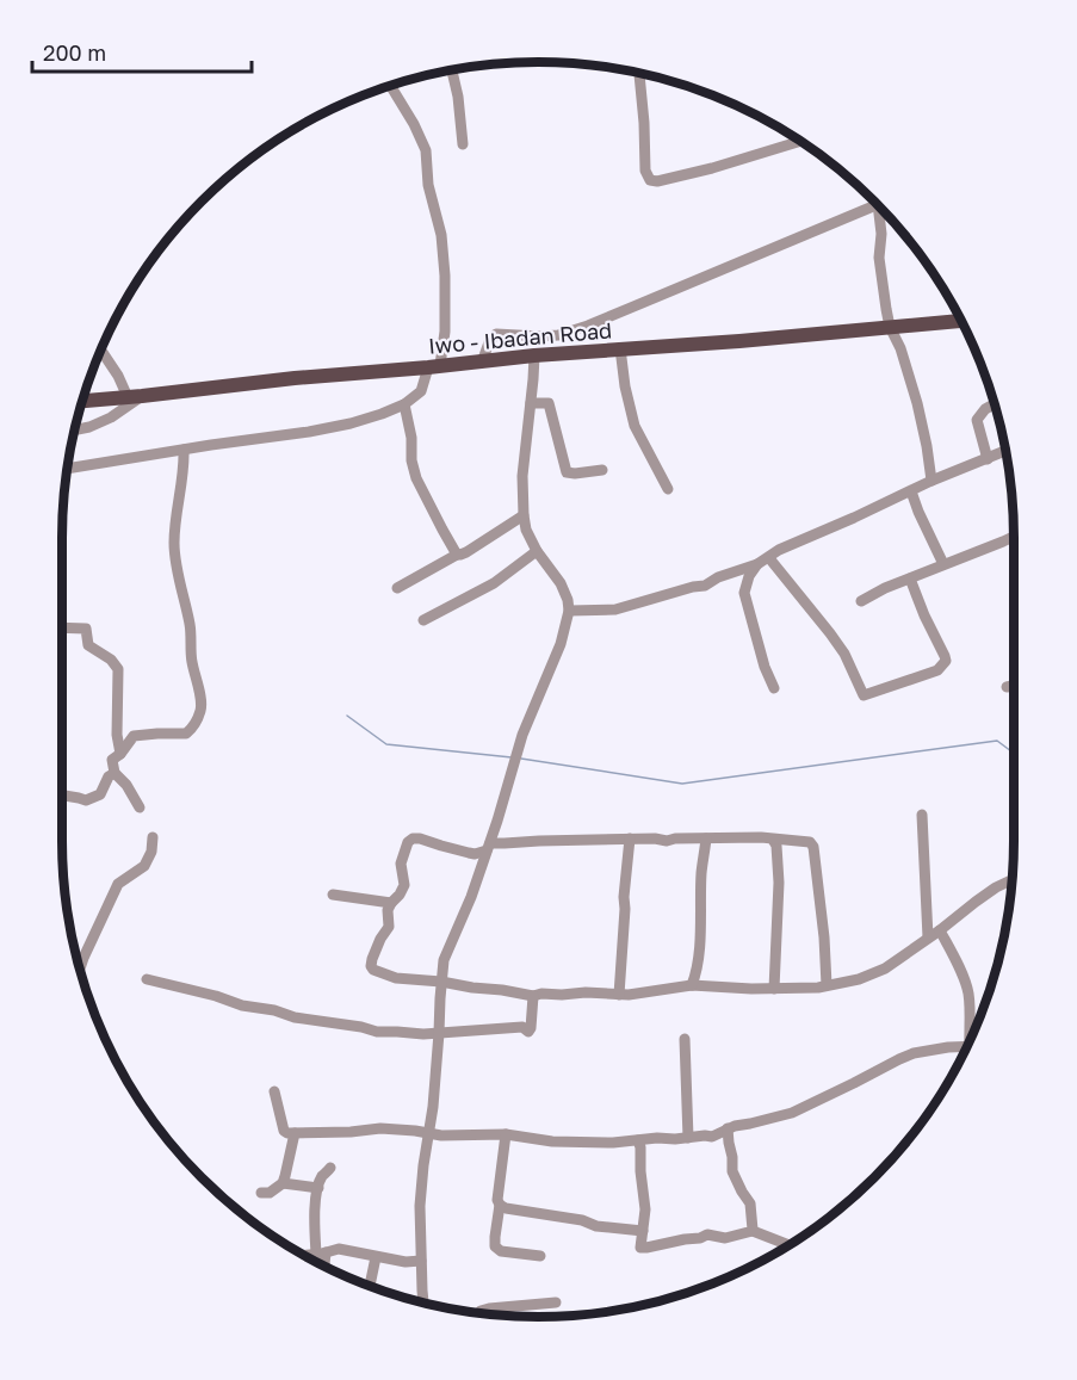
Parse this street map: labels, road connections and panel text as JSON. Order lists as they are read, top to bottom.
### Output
{
  "streets": {
    "main road": ["Iwo - Ibadan Road"]
  },
  "scale_bar": "200 m"
}
